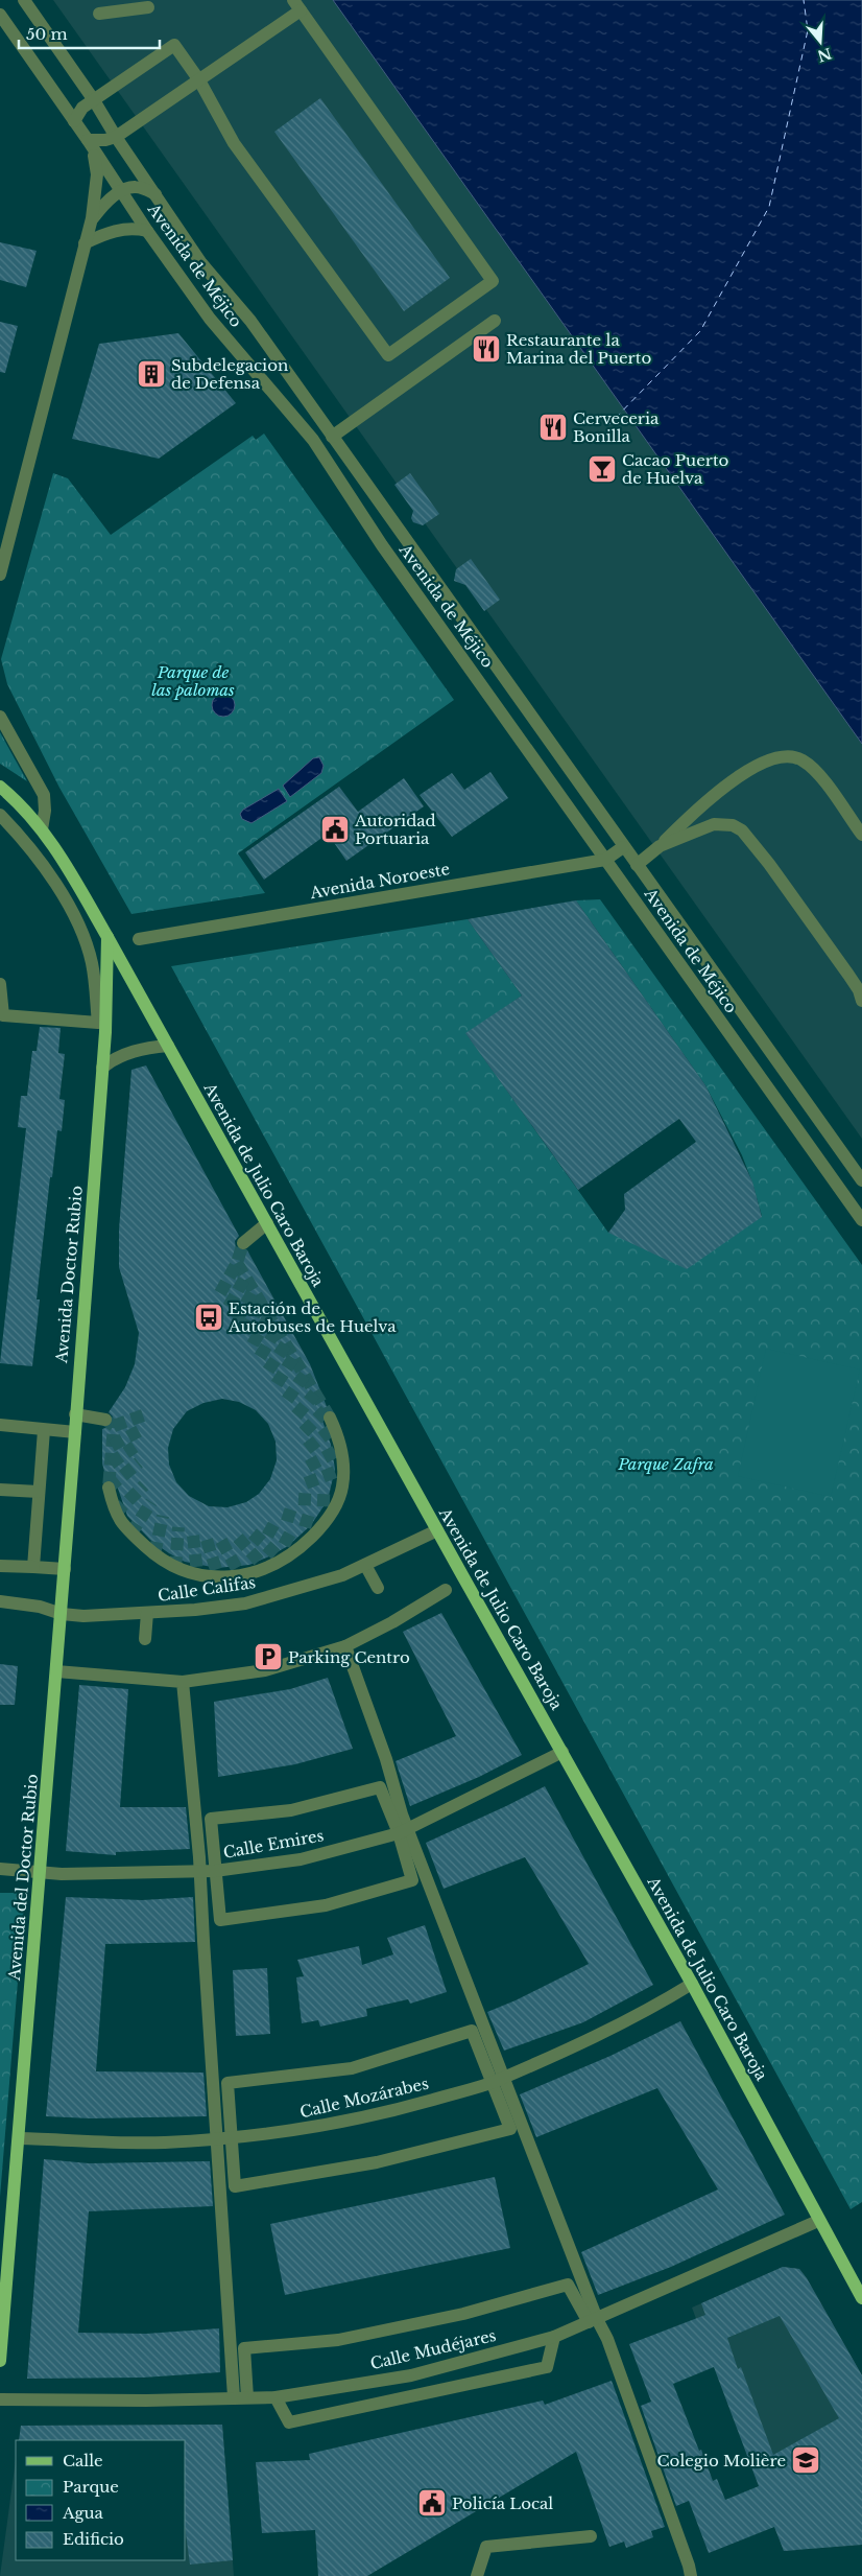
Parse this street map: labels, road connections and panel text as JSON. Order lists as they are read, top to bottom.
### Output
{
  "streets": {
    "main road": ["Avenida de Julio Caro Baroja", "Avenida Doctor Rubio", "Avenida del Doctor Rubio"],
    "street": [
      "Avenida de Méjico",
      "Avenida Noroeste",
      "Calle Califas",
      "Calle Emires",
      "Calle Mozárabes",
      "Calle Mudéjares"
    ]
  },
  "crossings": [
    ["Avenida de Méjico", "Avenida Noroeste"],
    ["Avenida de Julio Caro Baroja", "Avenida Doctor Rubio"],
    ["Avenida de Julio Caro Baroja", "Calle Califas"],
    ["Avenida de Julio Caro Baroja", "Calle Emires"],
    ["Avenida de Julio Caro Baroja", "Calle Mozárabes"],
    ["Avenida de Julio Caro Baroja", "Calle Mudéjares"],
    ["Avenida Doctor Rubio", "Calle Califas"],
    ["Avenida Doctor Rubio", "Avenida del Doctor Rubio"],
    ["Calle Califas", "Avenida del Doctor Rubio"],
    ["Calle Emires", "Avenida del Doctor Rubio"],
    ["Avenida del Doctor Rubio", "Calle Mozárabes"]
  ],
  "parks": ["Parque de las palomas", "Parque Zafra"],
  "places": {
    "restaurant": ["Restaurante la Marina del Puerto", "Cerveceria Bonilla"],
    "building": ["Subdelegacion de Defensa"],
    "bar": ["Cacao Puerto de Huelva"],
    "public building": ["Autoridad Portuaria", "Policía Local"],
    "bus stop": ["Estación de Autobuses de Huelva"],
    "parking": ["Parking Centro"],
    "school or university": ["Colegio Molière"]
  },
  "legend": [
    "Calle",
    "Parque",
    "Agua",
    "Edificio"
  ],
  "scale_bar": "50 m",
  "north": "bottom"
}
